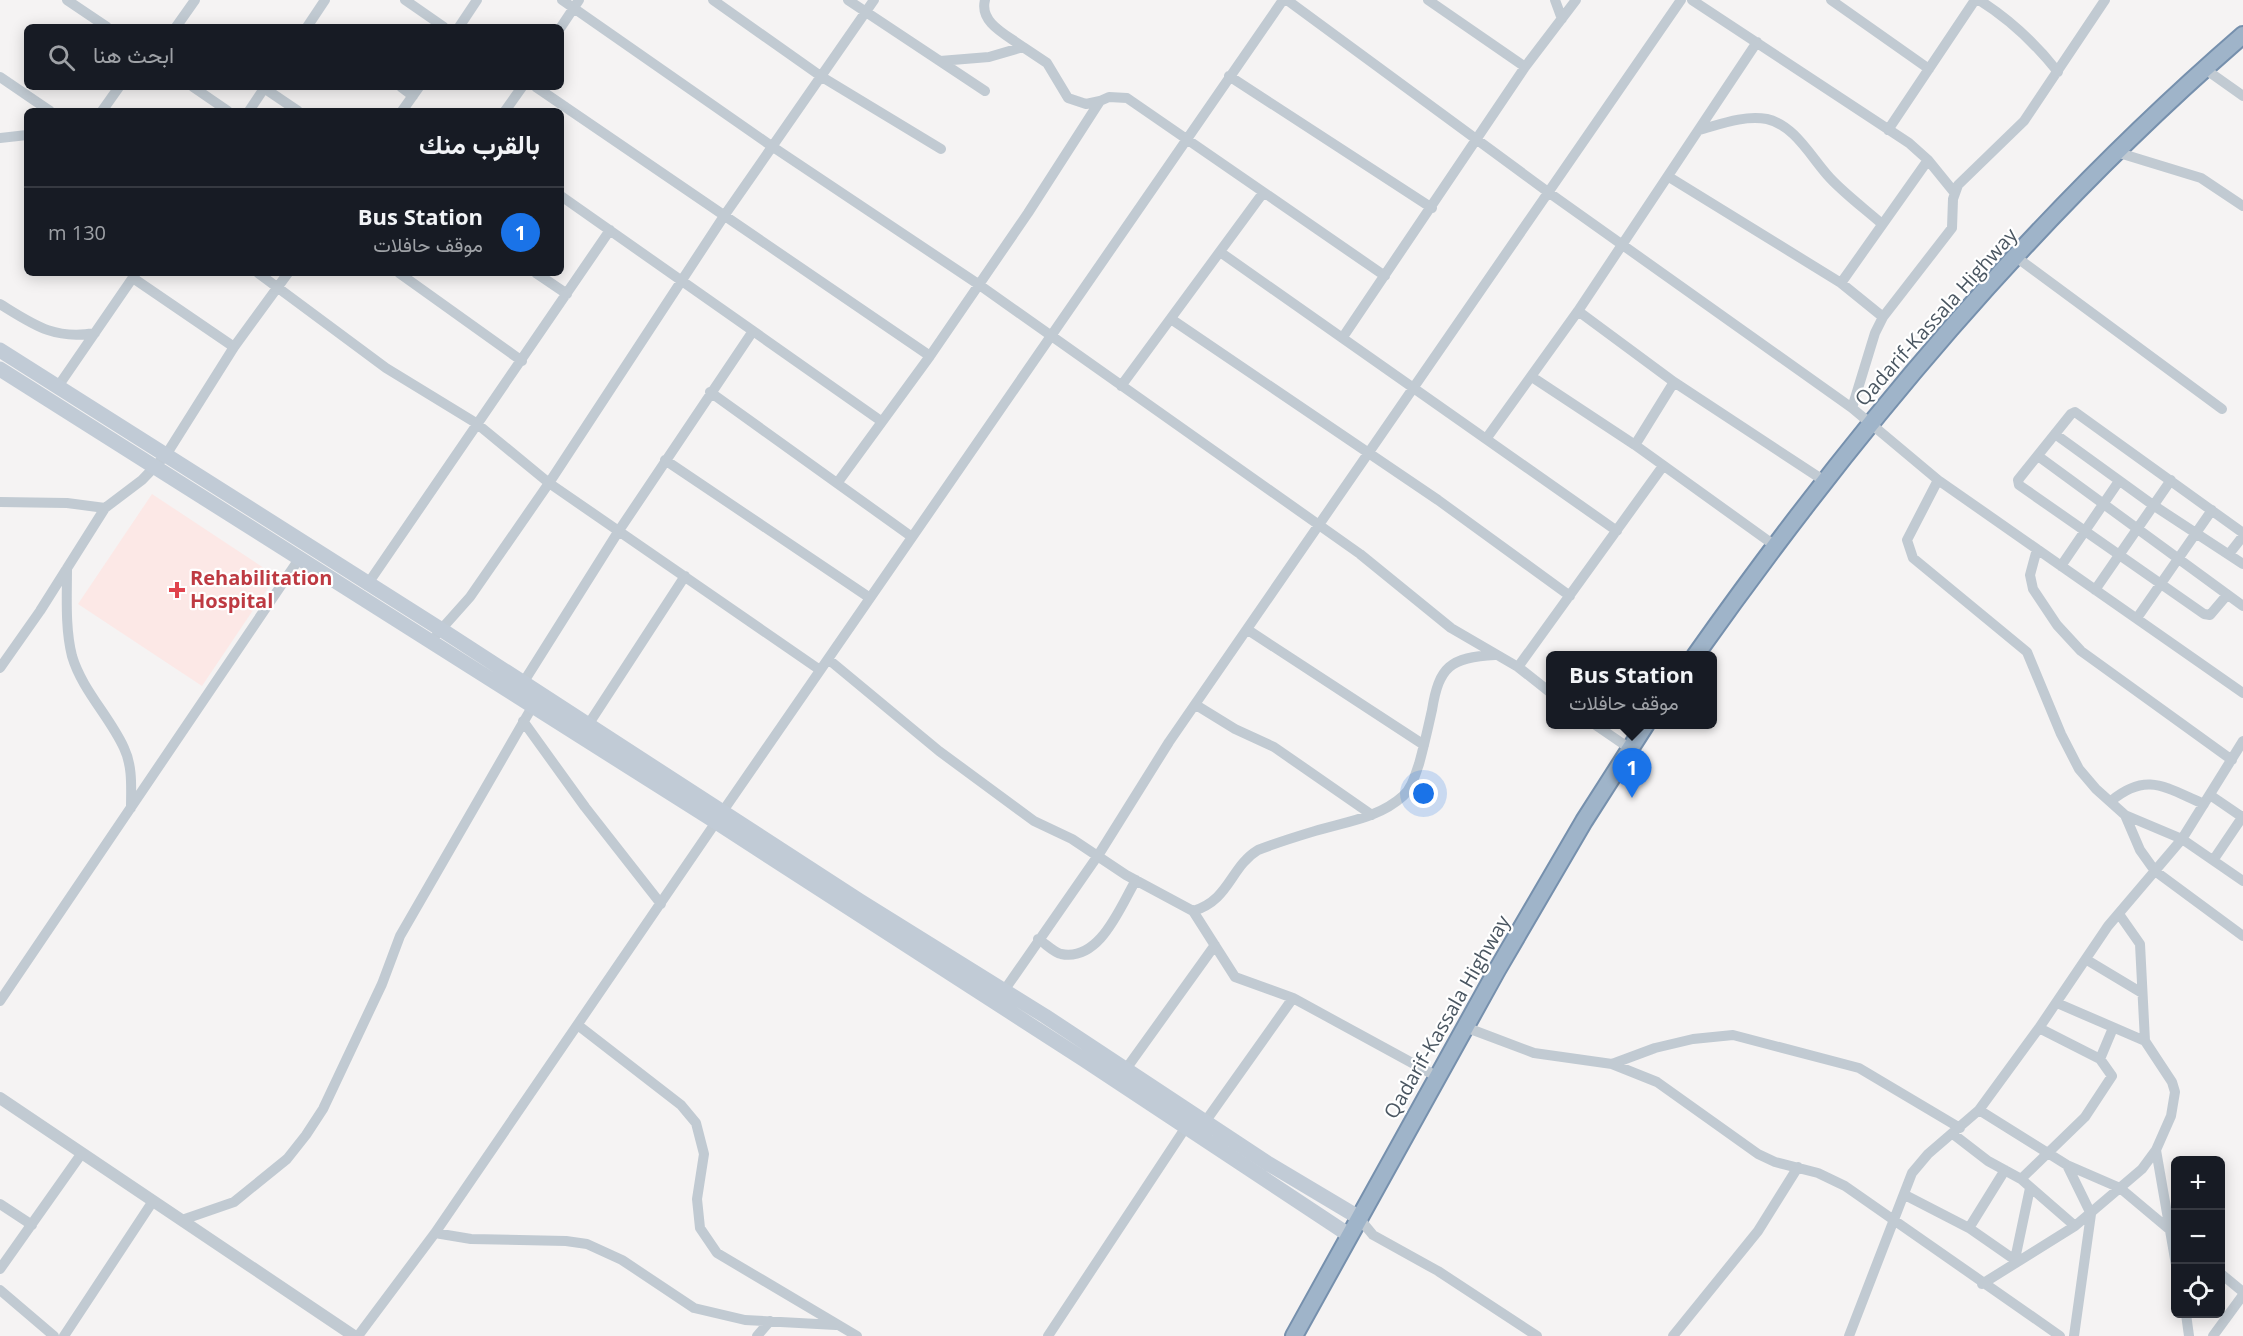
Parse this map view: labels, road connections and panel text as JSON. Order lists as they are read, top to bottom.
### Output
{
  "streets": {
    "highway": ["Qadarif-Kassala Highway"]
  },
  "places": {
    "health": ["Rehabilitation Hospital"]
  },
  "page": {
    "search": "ابحث هنا",
    "heading": "بالقرب منك",
    "list": [
      {
        "mark": "1",
        "name": "Bus Station",
        "note": "موقف حافلات",
        "value": "130 m"
      }
    ],
    "popup": ["Bus Station", "موقف حافلات"],
    "pins": "1",
    "map_buttons": ["+", "−"]
  }
}
